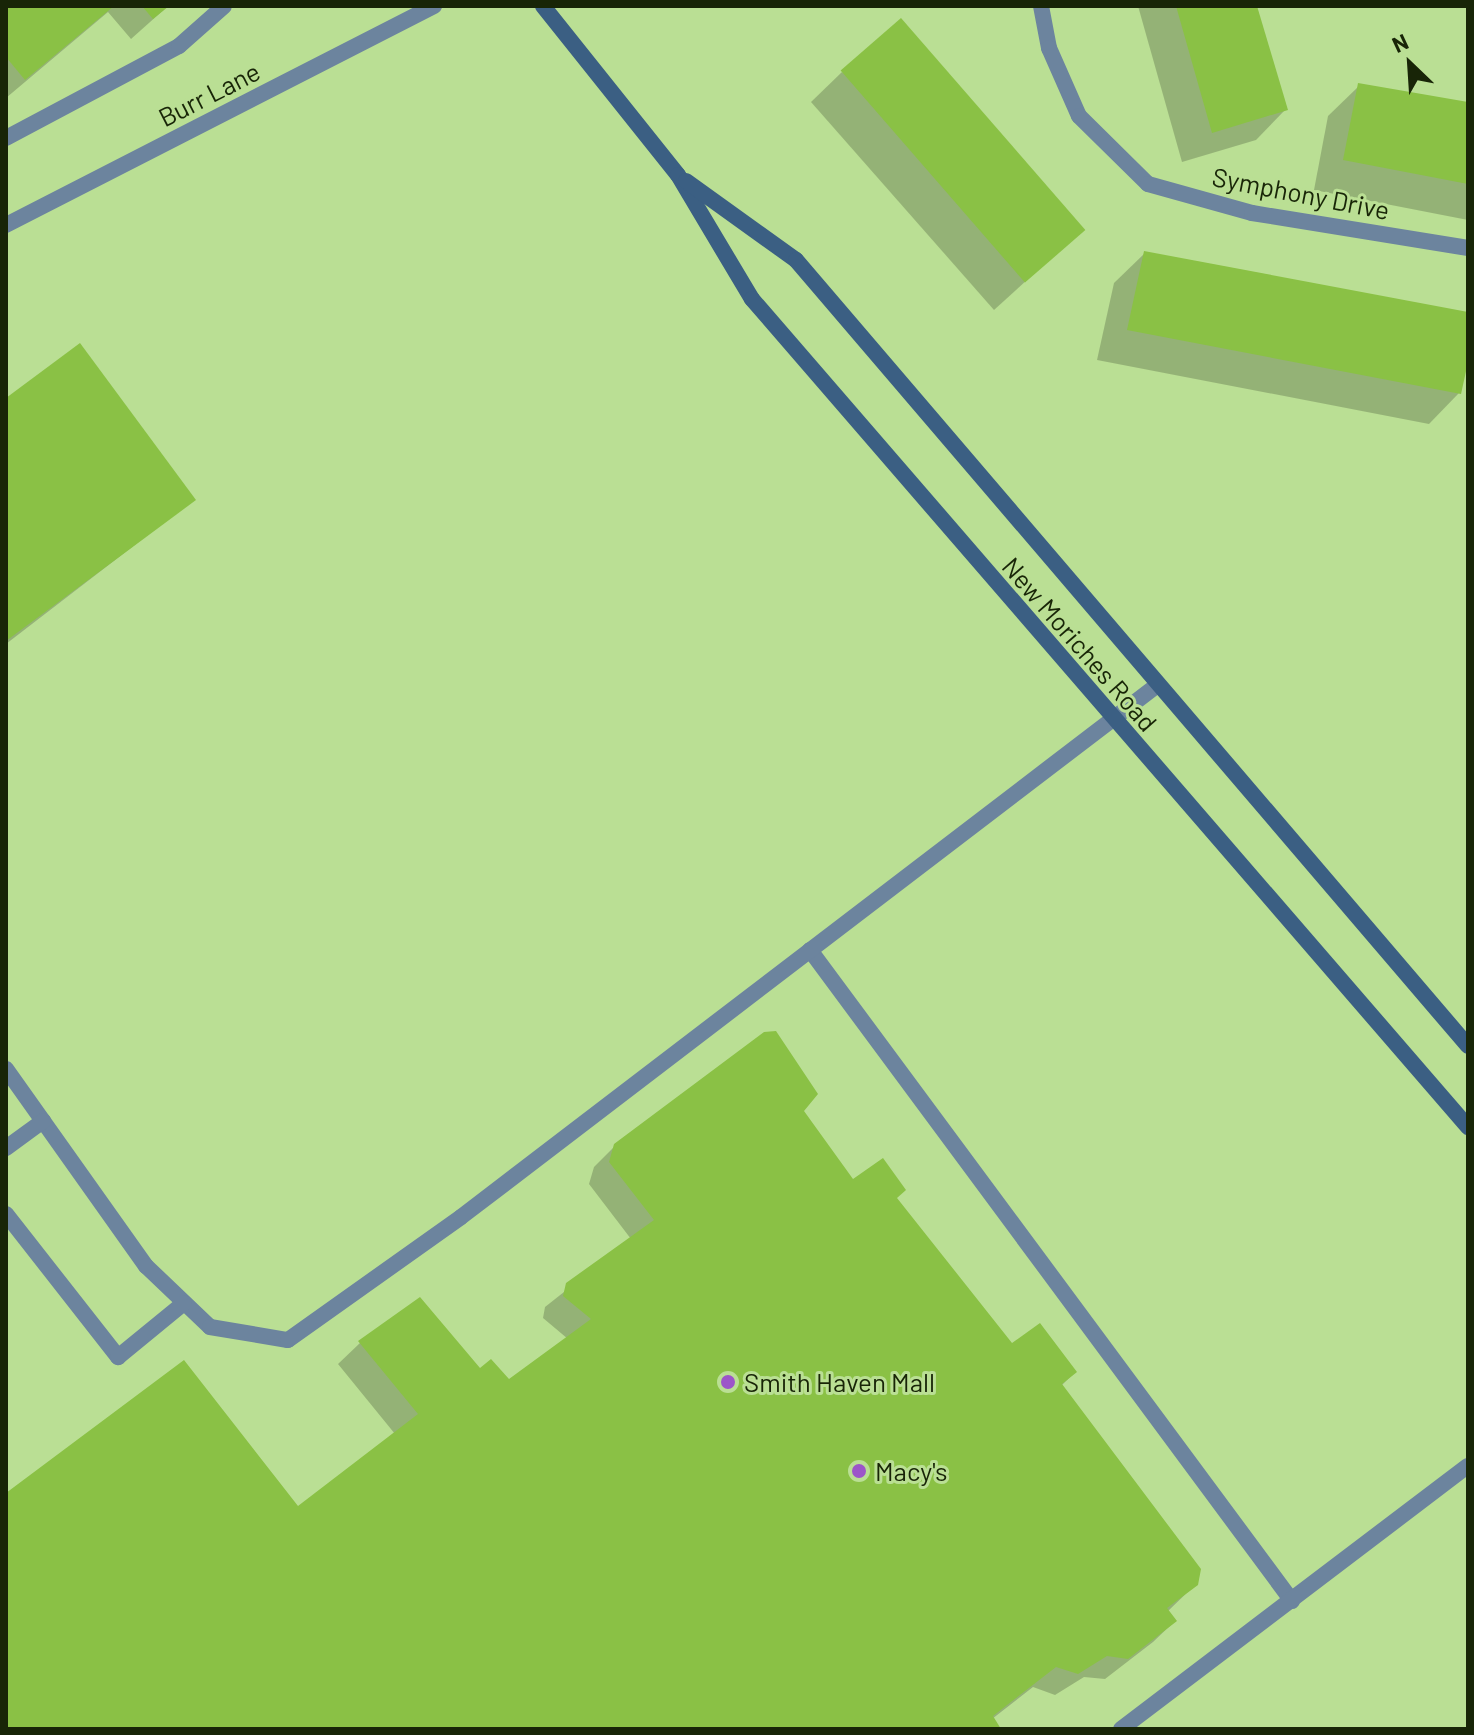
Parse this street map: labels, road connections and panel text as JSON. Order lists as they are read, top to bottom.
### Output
{
  "streets": {
    "main road": ["New Moriches Road"],
    "street": ["Burr Lane", "Symphony Drive"]
  },
  "places": ["Smith Haven Mall", "Macy's"],
  "north": "top left"
}
